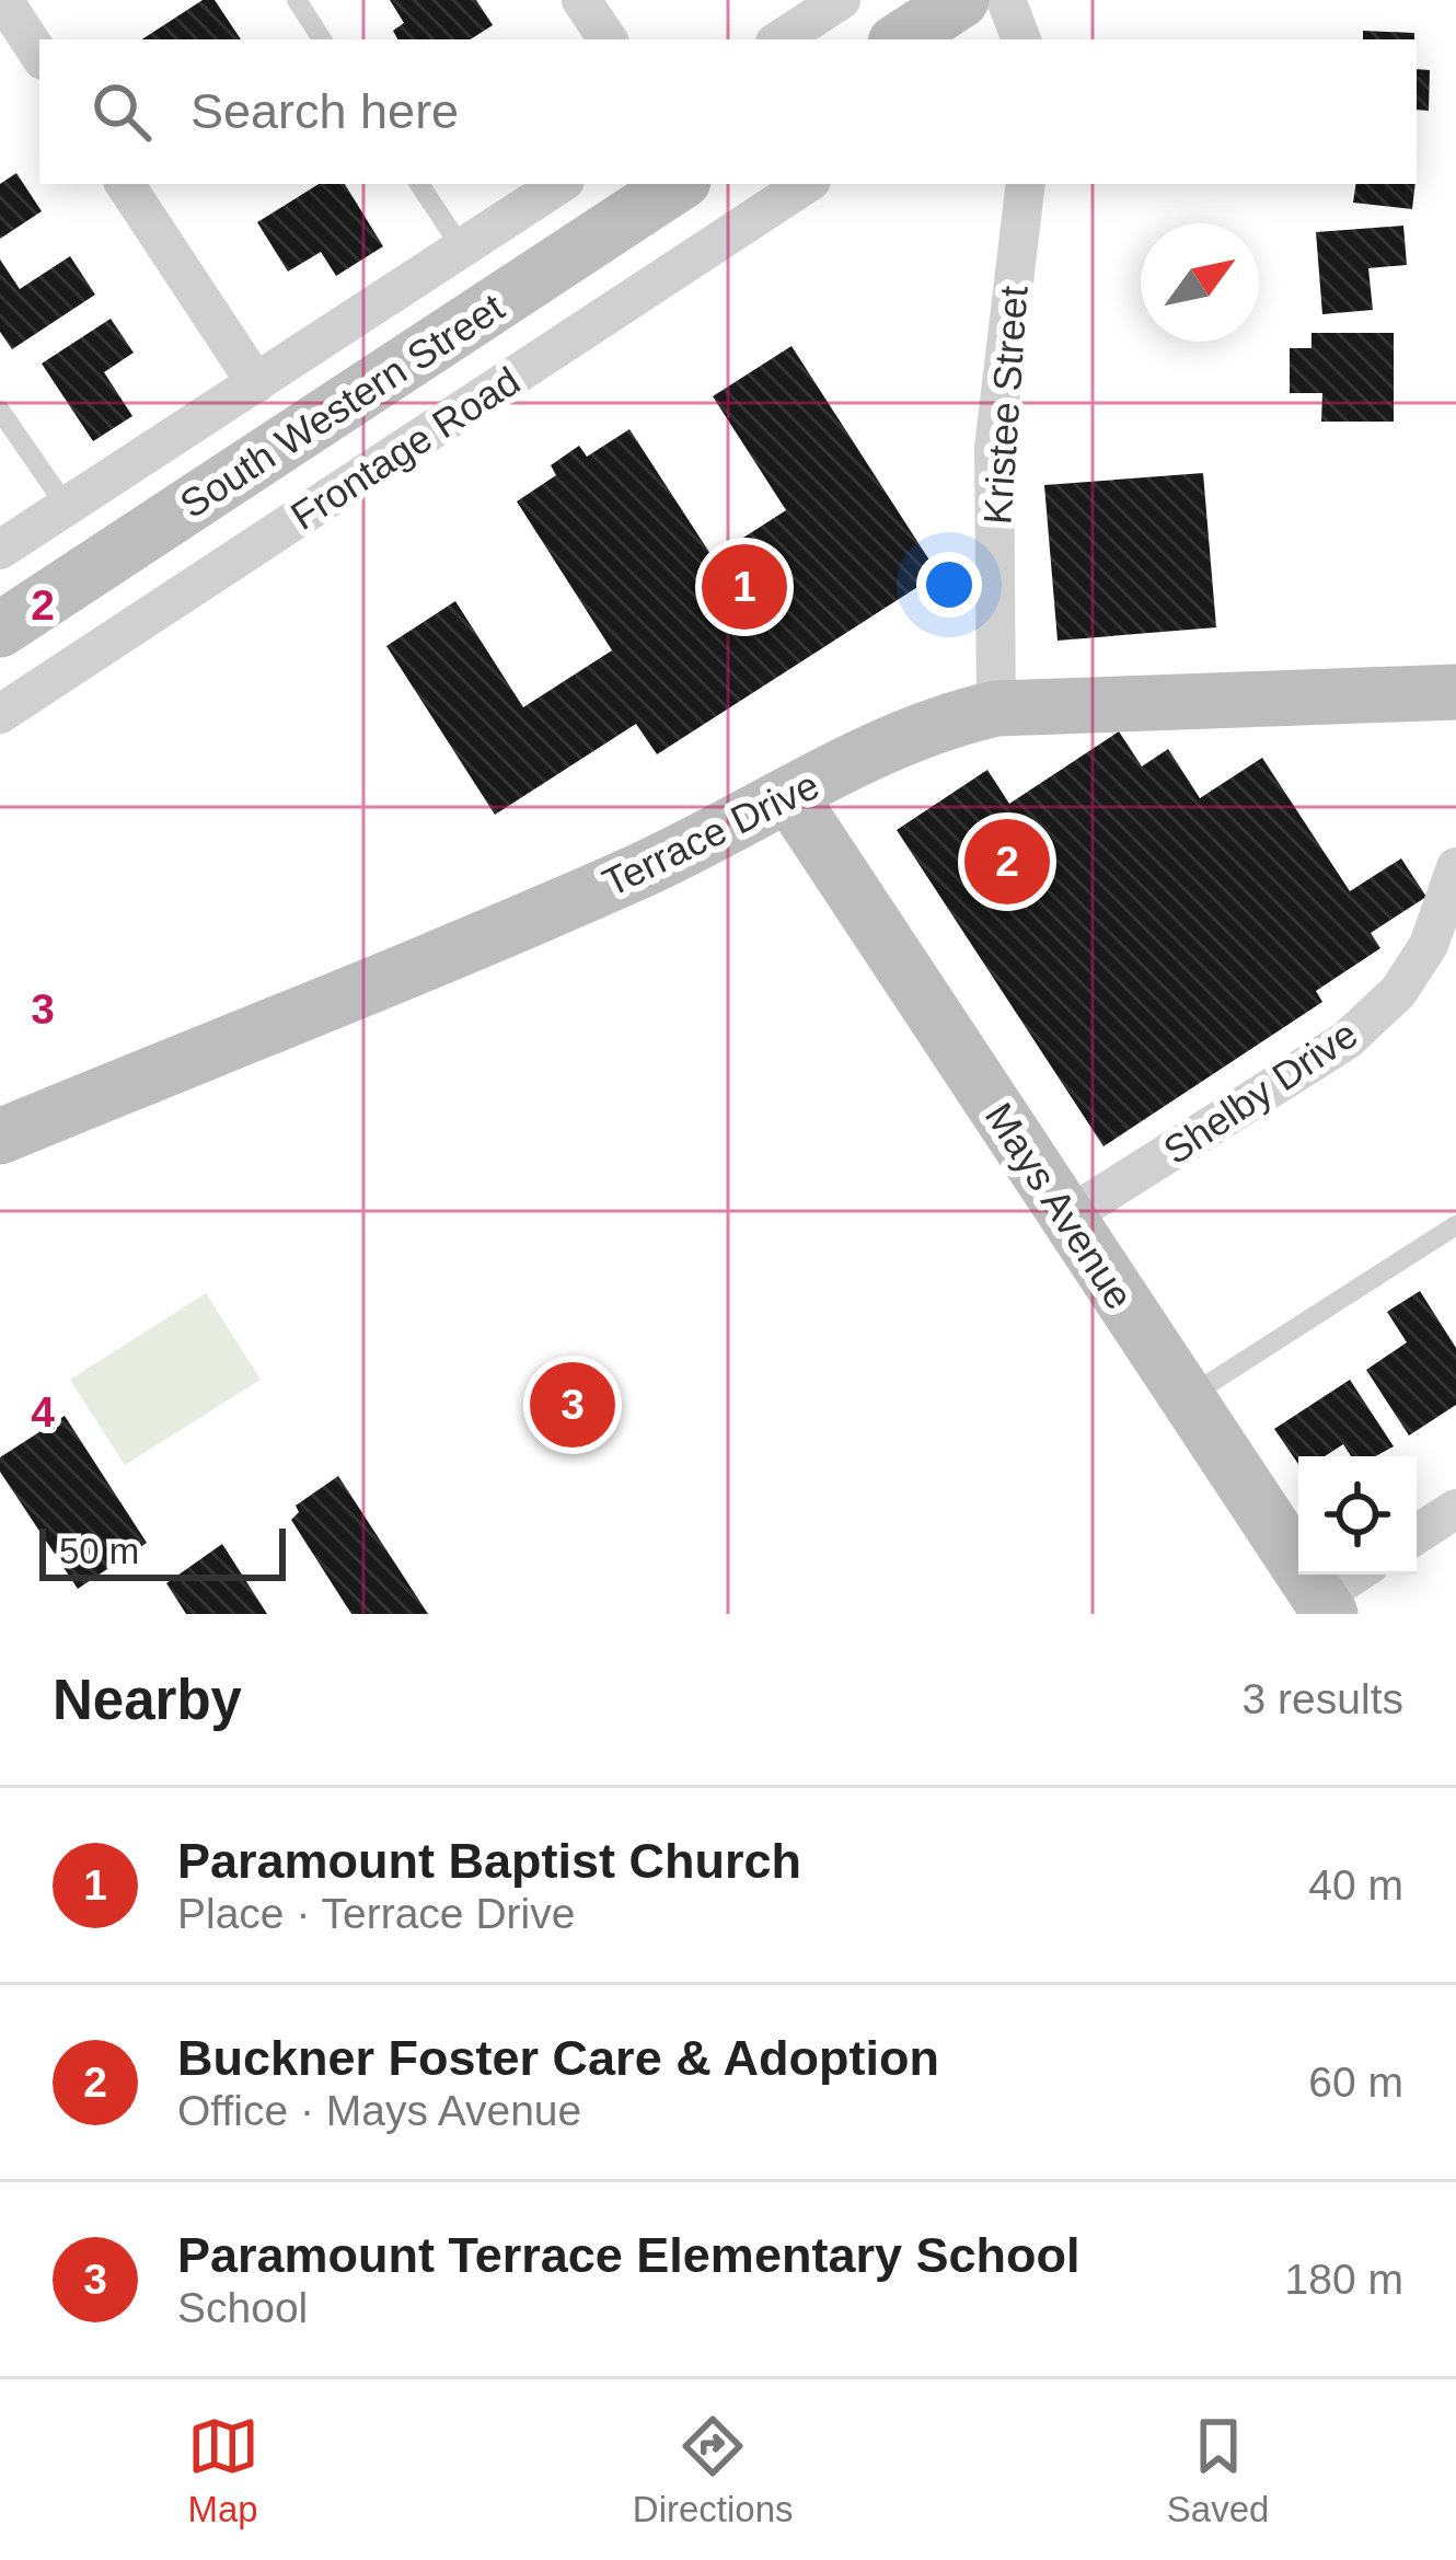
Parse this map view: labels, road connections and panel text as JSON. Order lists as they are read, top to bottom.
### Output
{
  "streets": {
    "street": [
      "South Western Street",
      "Kristee Street",
      "Frontage Road",
      "Terrace Drive",
      "Shelby Drive",
      "Mays Avenue"
    ]
  },
  "crossings": [
    ["Kristee Street", "Terrace Drive"],
    ["Terrace Drive", "Mays Avenue"],
    ["Shelby Drive", "Mays Avenue"]
  ],
  "scale_bar": "50 m",
  "north": "top right",
  "page": {
    "search": "Search here",
    "pins": ["1", "2", "3"],
    "scale": "50 m",
    "heading": ["Nearby", "3 results"],
    "list": [
      {
        "mark": "1",
        "name": "Paramount Baptist Church",
        "note": "Place · Terrace Drive",
        "value": "40 m"
      },
      {
        "mark": "2",
        "name": "Buckner Foster Care & Adoption",
        "note": "Office · Mays Avenue",
        "value": "60 m"
      },
      {
        "mark": "3",
        "name": "Paramount Terrace Elementary School",
        "note": "School",
        "value": "180 m"
      }
    ],
    "nav": ["Map", "Directions", "Saved"]
  },
  "grid": {
    "rows": ["2", "3", "4"]
  }
}
